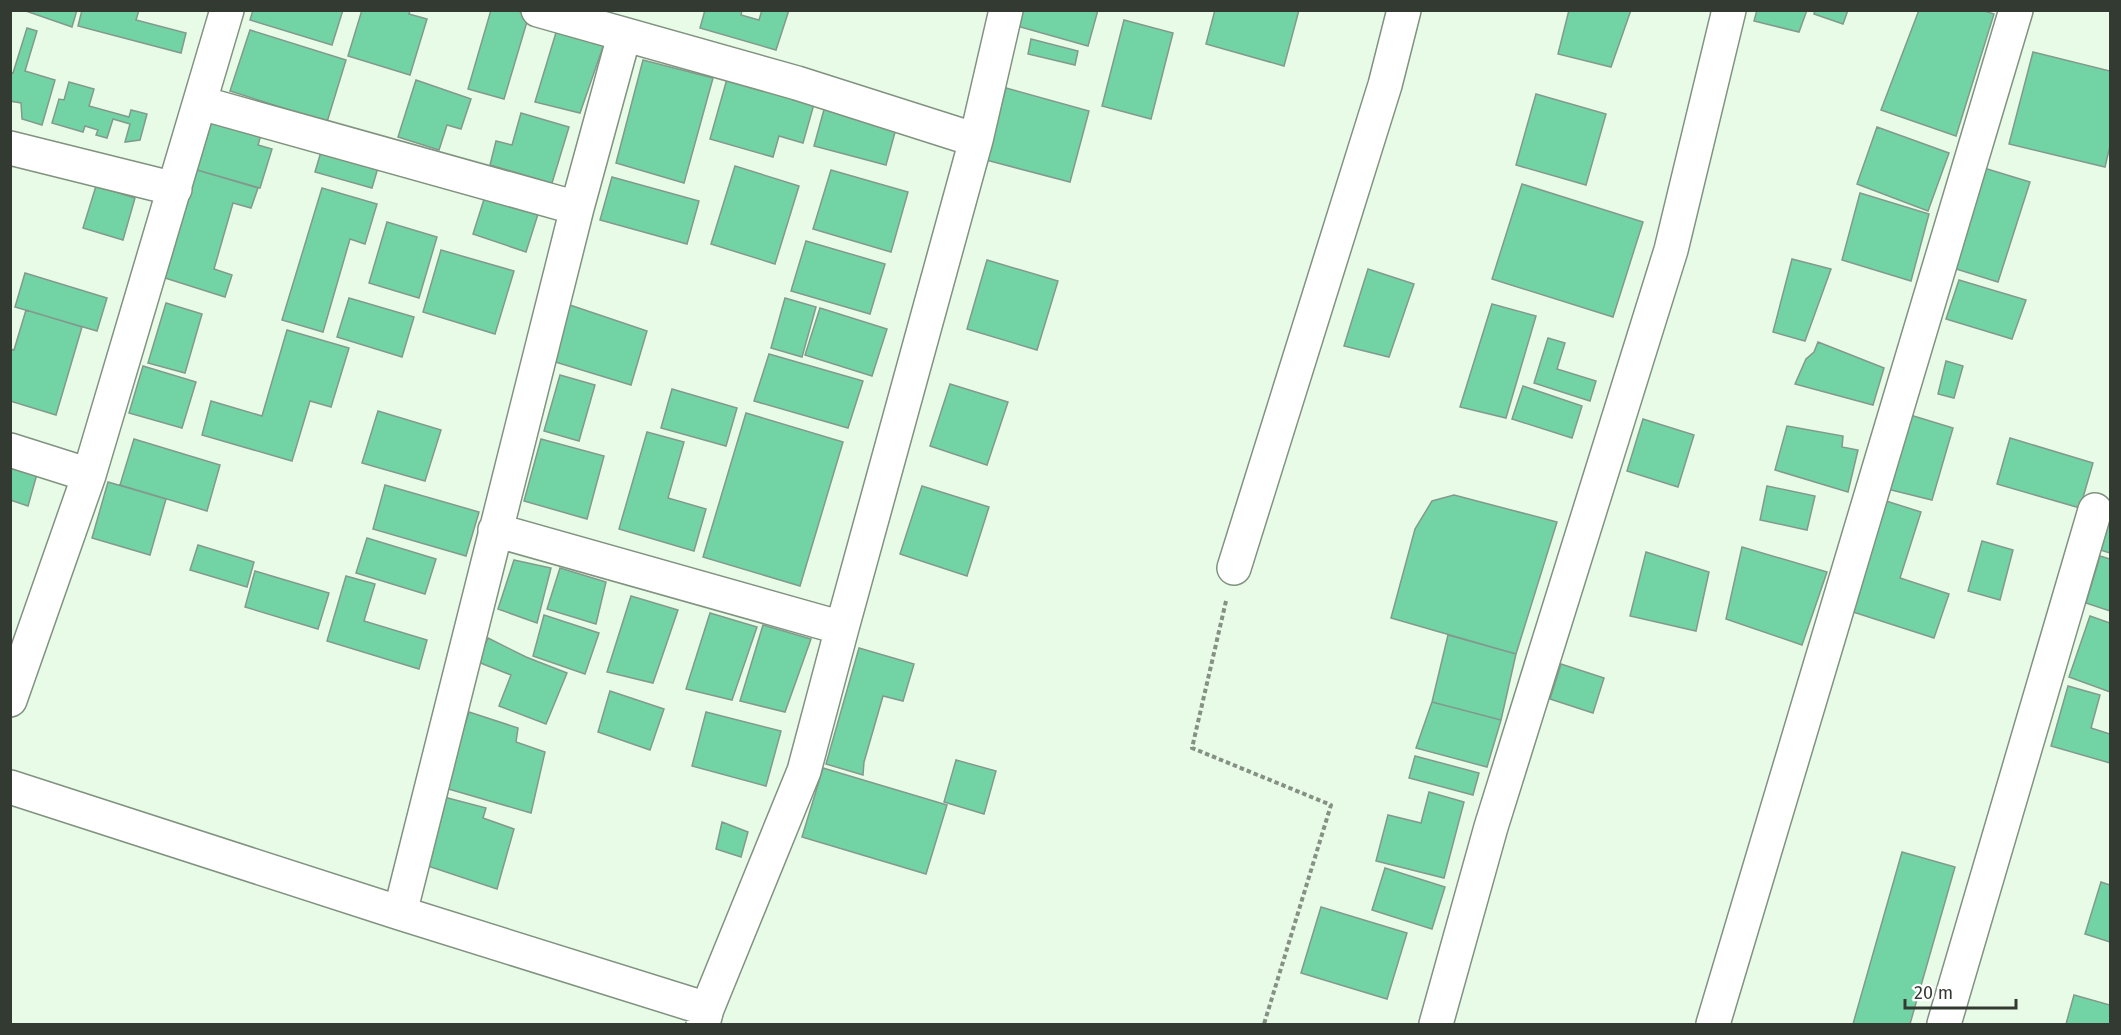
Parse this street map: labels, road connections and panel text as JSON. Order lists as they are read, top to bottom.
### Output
{
  "scale_bar": "20 m"
}
